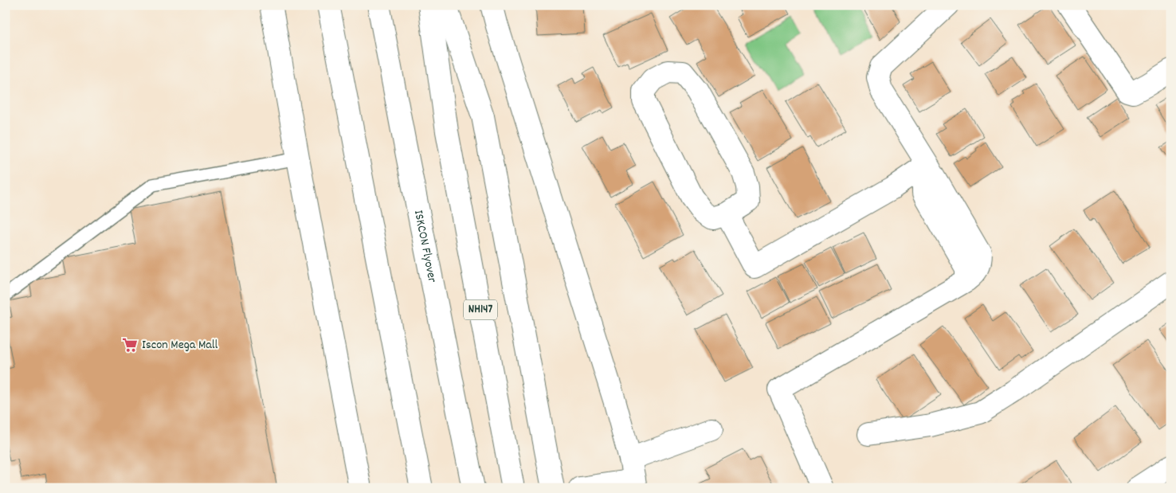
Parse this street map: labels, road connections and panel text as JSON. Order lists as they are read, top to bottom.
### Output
{
  "streets": {
    "main road": ["ISKCON Flyover", "NH147"]
  },
  "places": {
    "supermarket": ["Iscon Mega Mall"]
  }
}
